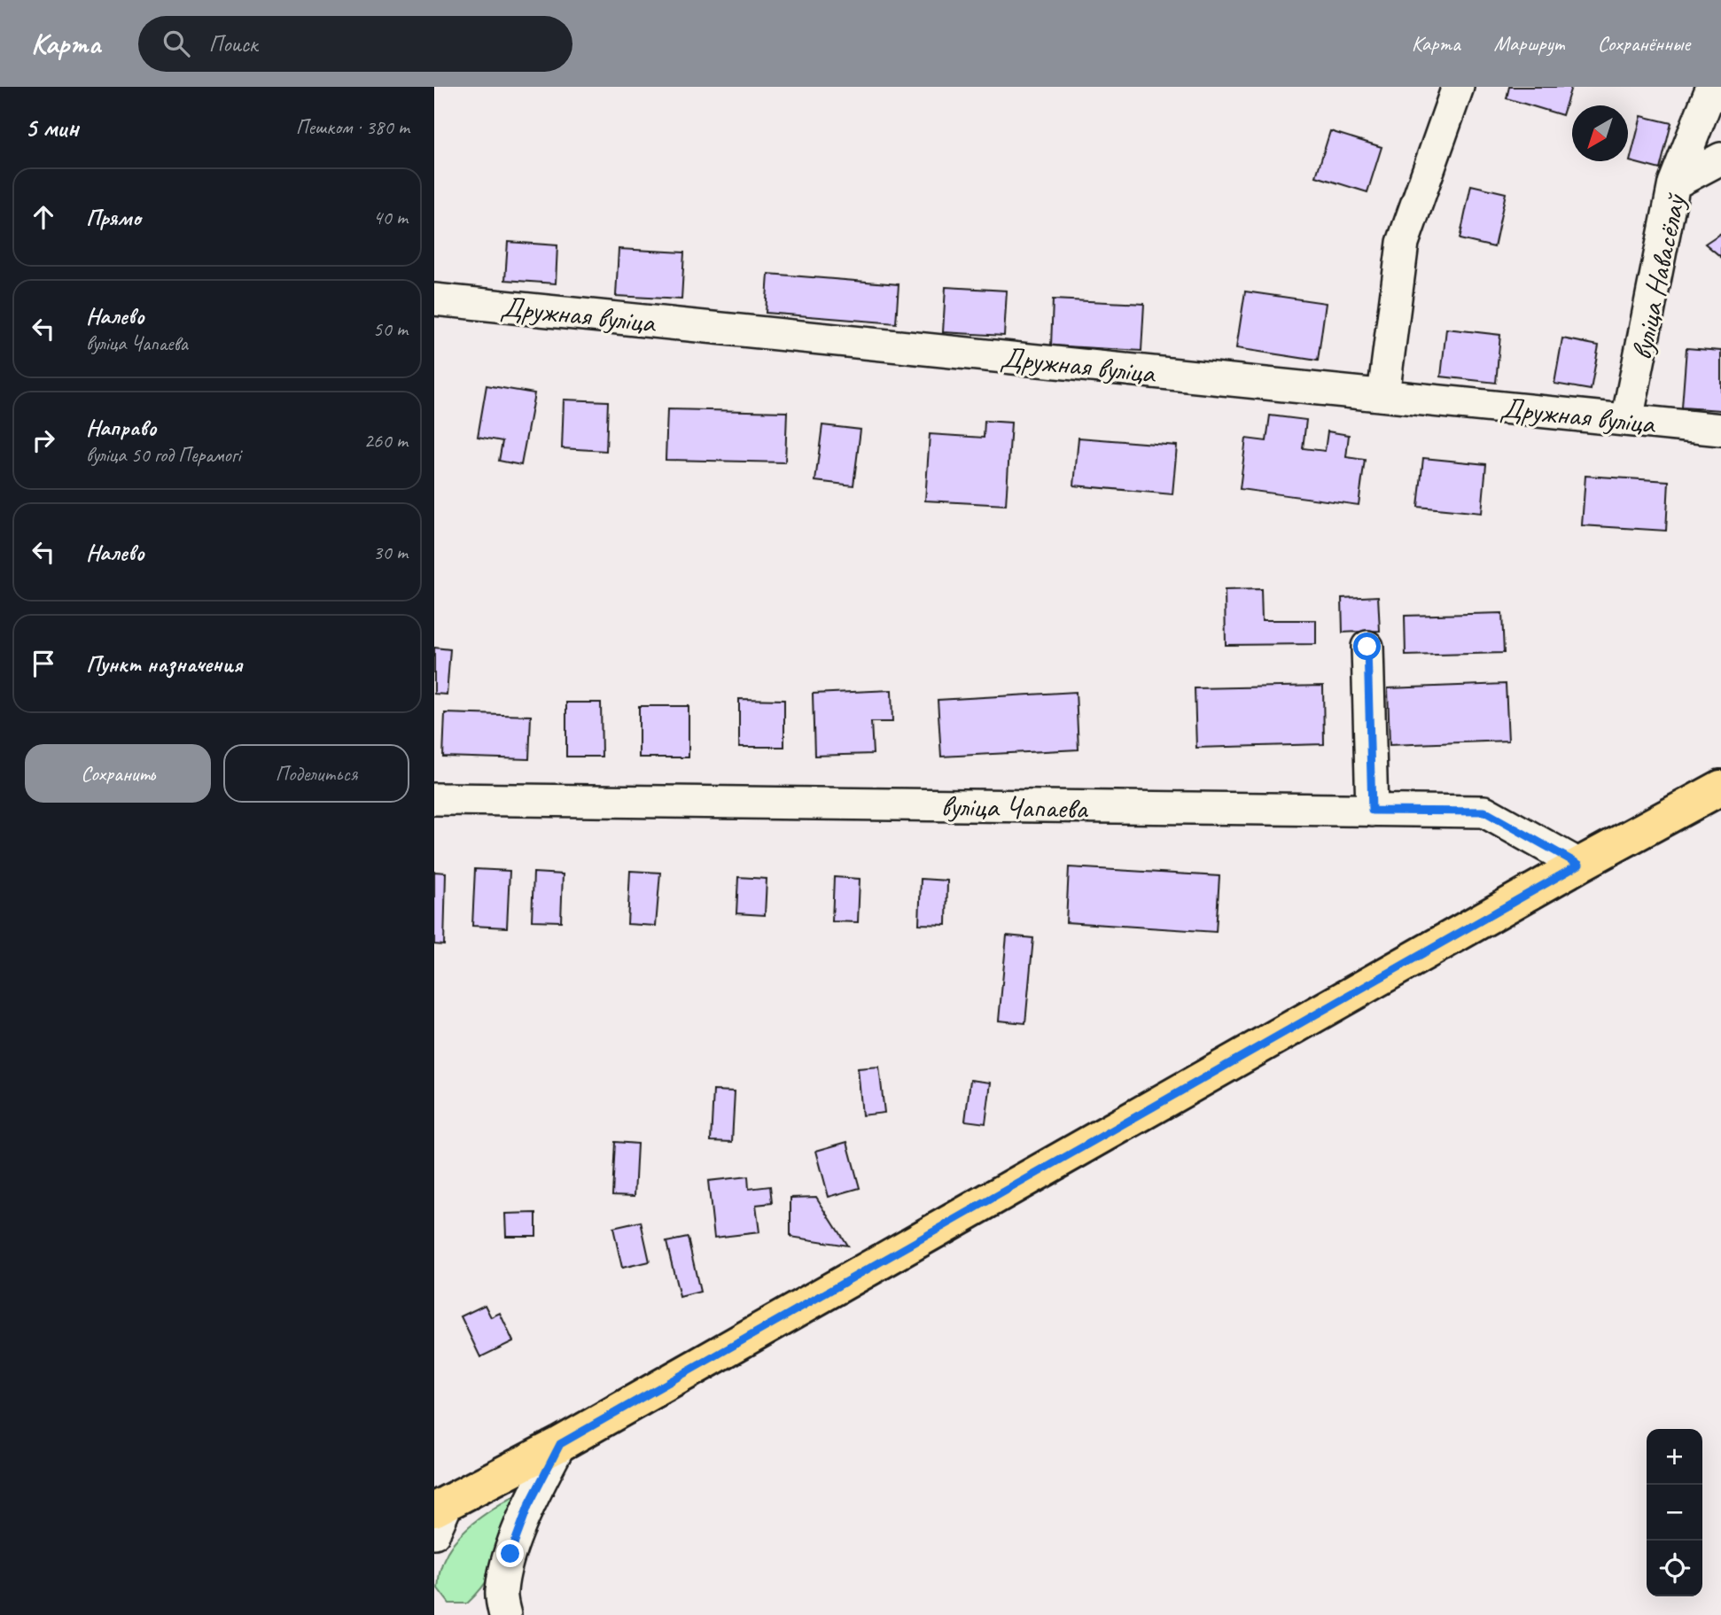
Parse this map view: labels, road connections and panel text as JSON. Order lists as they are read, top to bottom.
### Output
{
  "streets": {
    "street": ["вуліца Навасёлаў", "Дружная вуліца", "вуліца Чапаева"]
  },
  "crossings": [
    ["вуліца Навасёлаў", "Дружная вуліца"]
  ],
  "north": "bottom left",
  "page": {
    "header": "Карта",
    "search": "Поиск",
    "nav": ["Карта", "Маршрут", "Сохранённые"],
    "heading": ["5 мин", "Пешком · 380 m"],
    "list": [
      ["Прямо", "40 m"],
      ["Налево", "вуліца Чапаева", "50 m"],
      ["Направо", "вуліца 50 год Перамогі", "260 m"],
      ["Налево", "30 m"],
      "Пункт назначения"
    ],
    "buttons": ["Сохранить", "Поделиться"],
    "map_buttons": ["+", "−"]
  }
}
